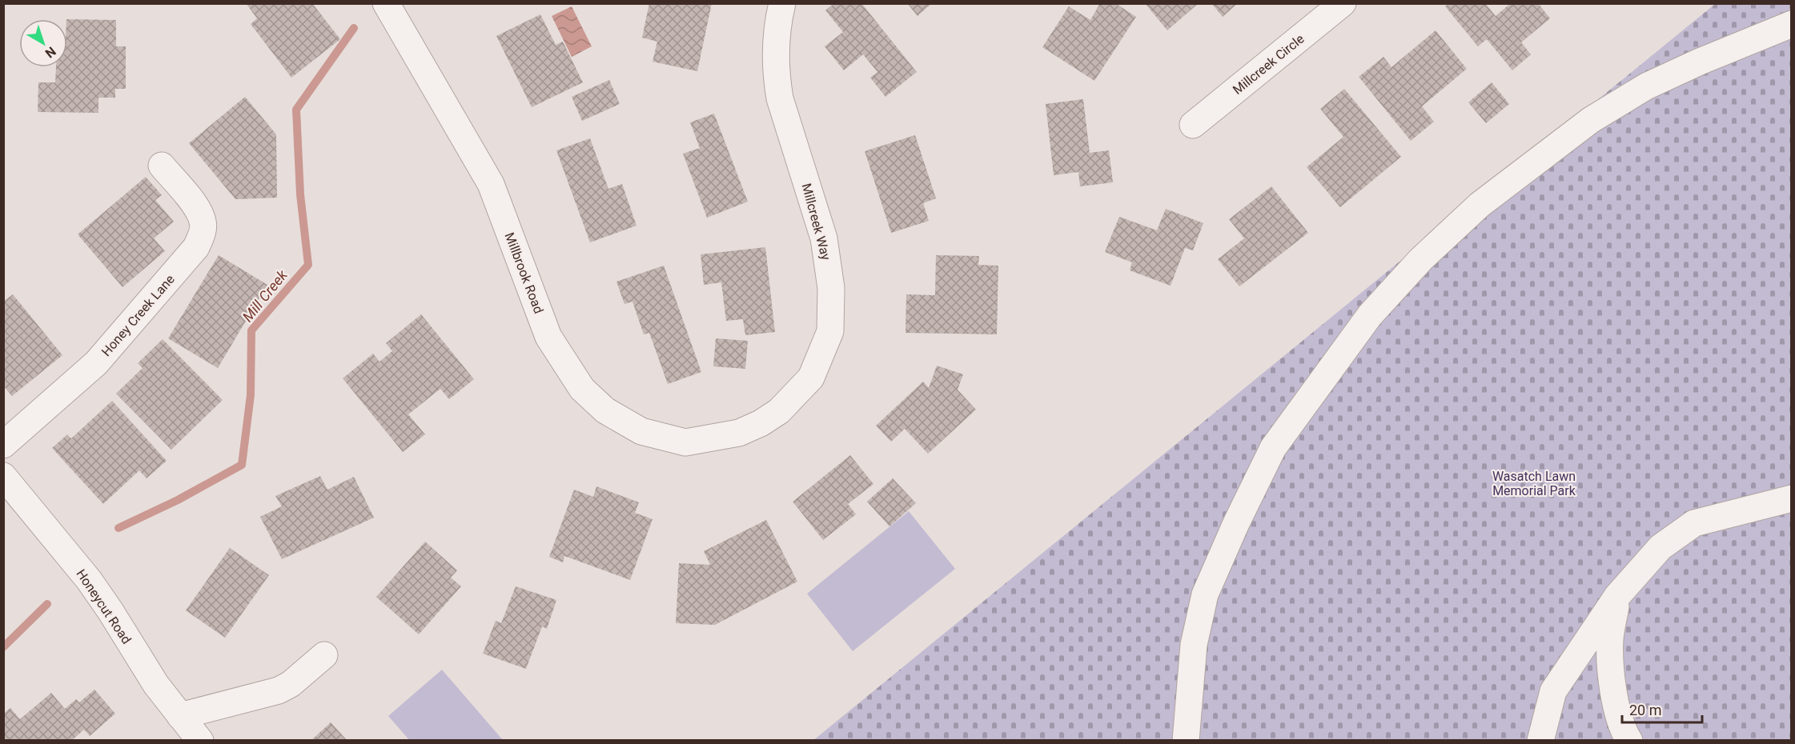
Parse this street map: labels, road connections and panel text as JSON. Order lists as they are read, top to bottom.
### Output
{
  "streets": {
    "street": [
      "Millcreek Circle",
      "Millcreek Way",
      "Millbrook Road",
      "Honey Creek Lane",
      "Honeycut Road"
    ]
  },
  "crossings": [
    ["Millcreek Way", "Millbrook Road"]
  ],
  "water": ["Mill Creek"],
  "parks": ["Wasatch Lawn Memorial Park"],
  "scale_bar": "20 m",
  "north": "bottom right"
}
